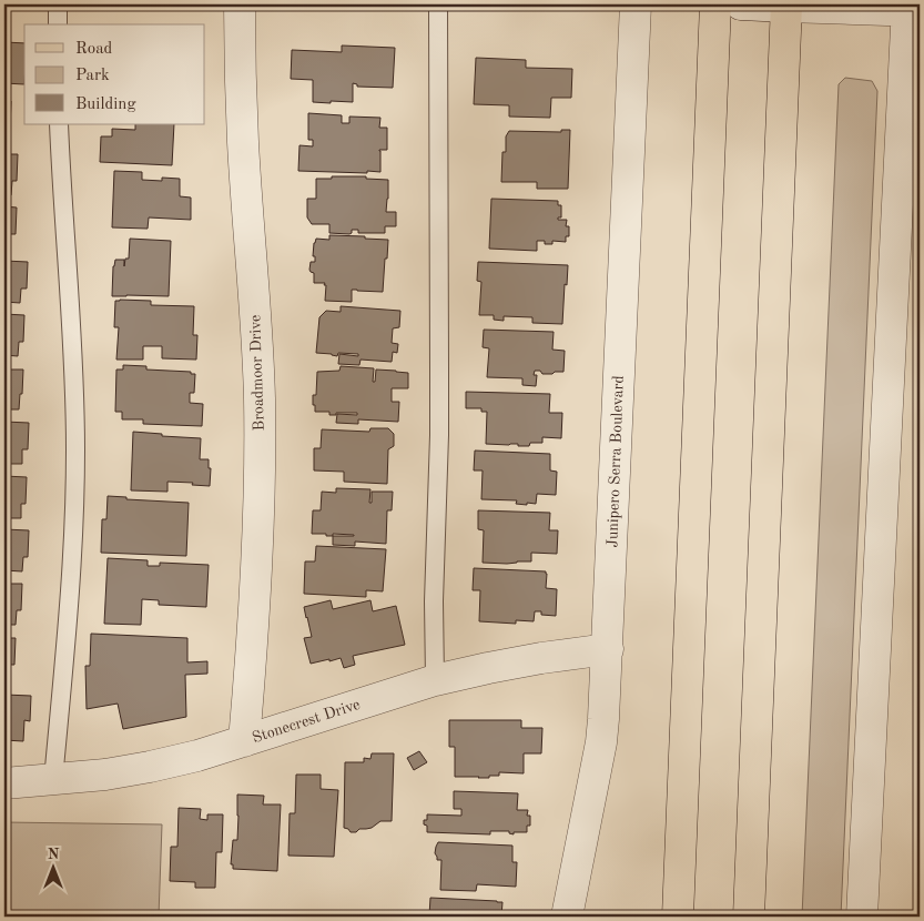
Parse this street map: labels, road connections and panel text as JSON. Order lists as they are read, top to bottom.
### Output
{
  "streets": {
    "street": ["Broadmoor Drive", "Junipero Serra Boulevard", "Stonecrest Drive"]
  },
  "crossings": [
    ["Broadmoor Drive", "Stonecrest Drive"],
    ["Junipero Serra Boulevard", "Stonecrest Drive"]
  ],
  "legend": ["Road", "Park", "Building"],
  "north": "top"
}
